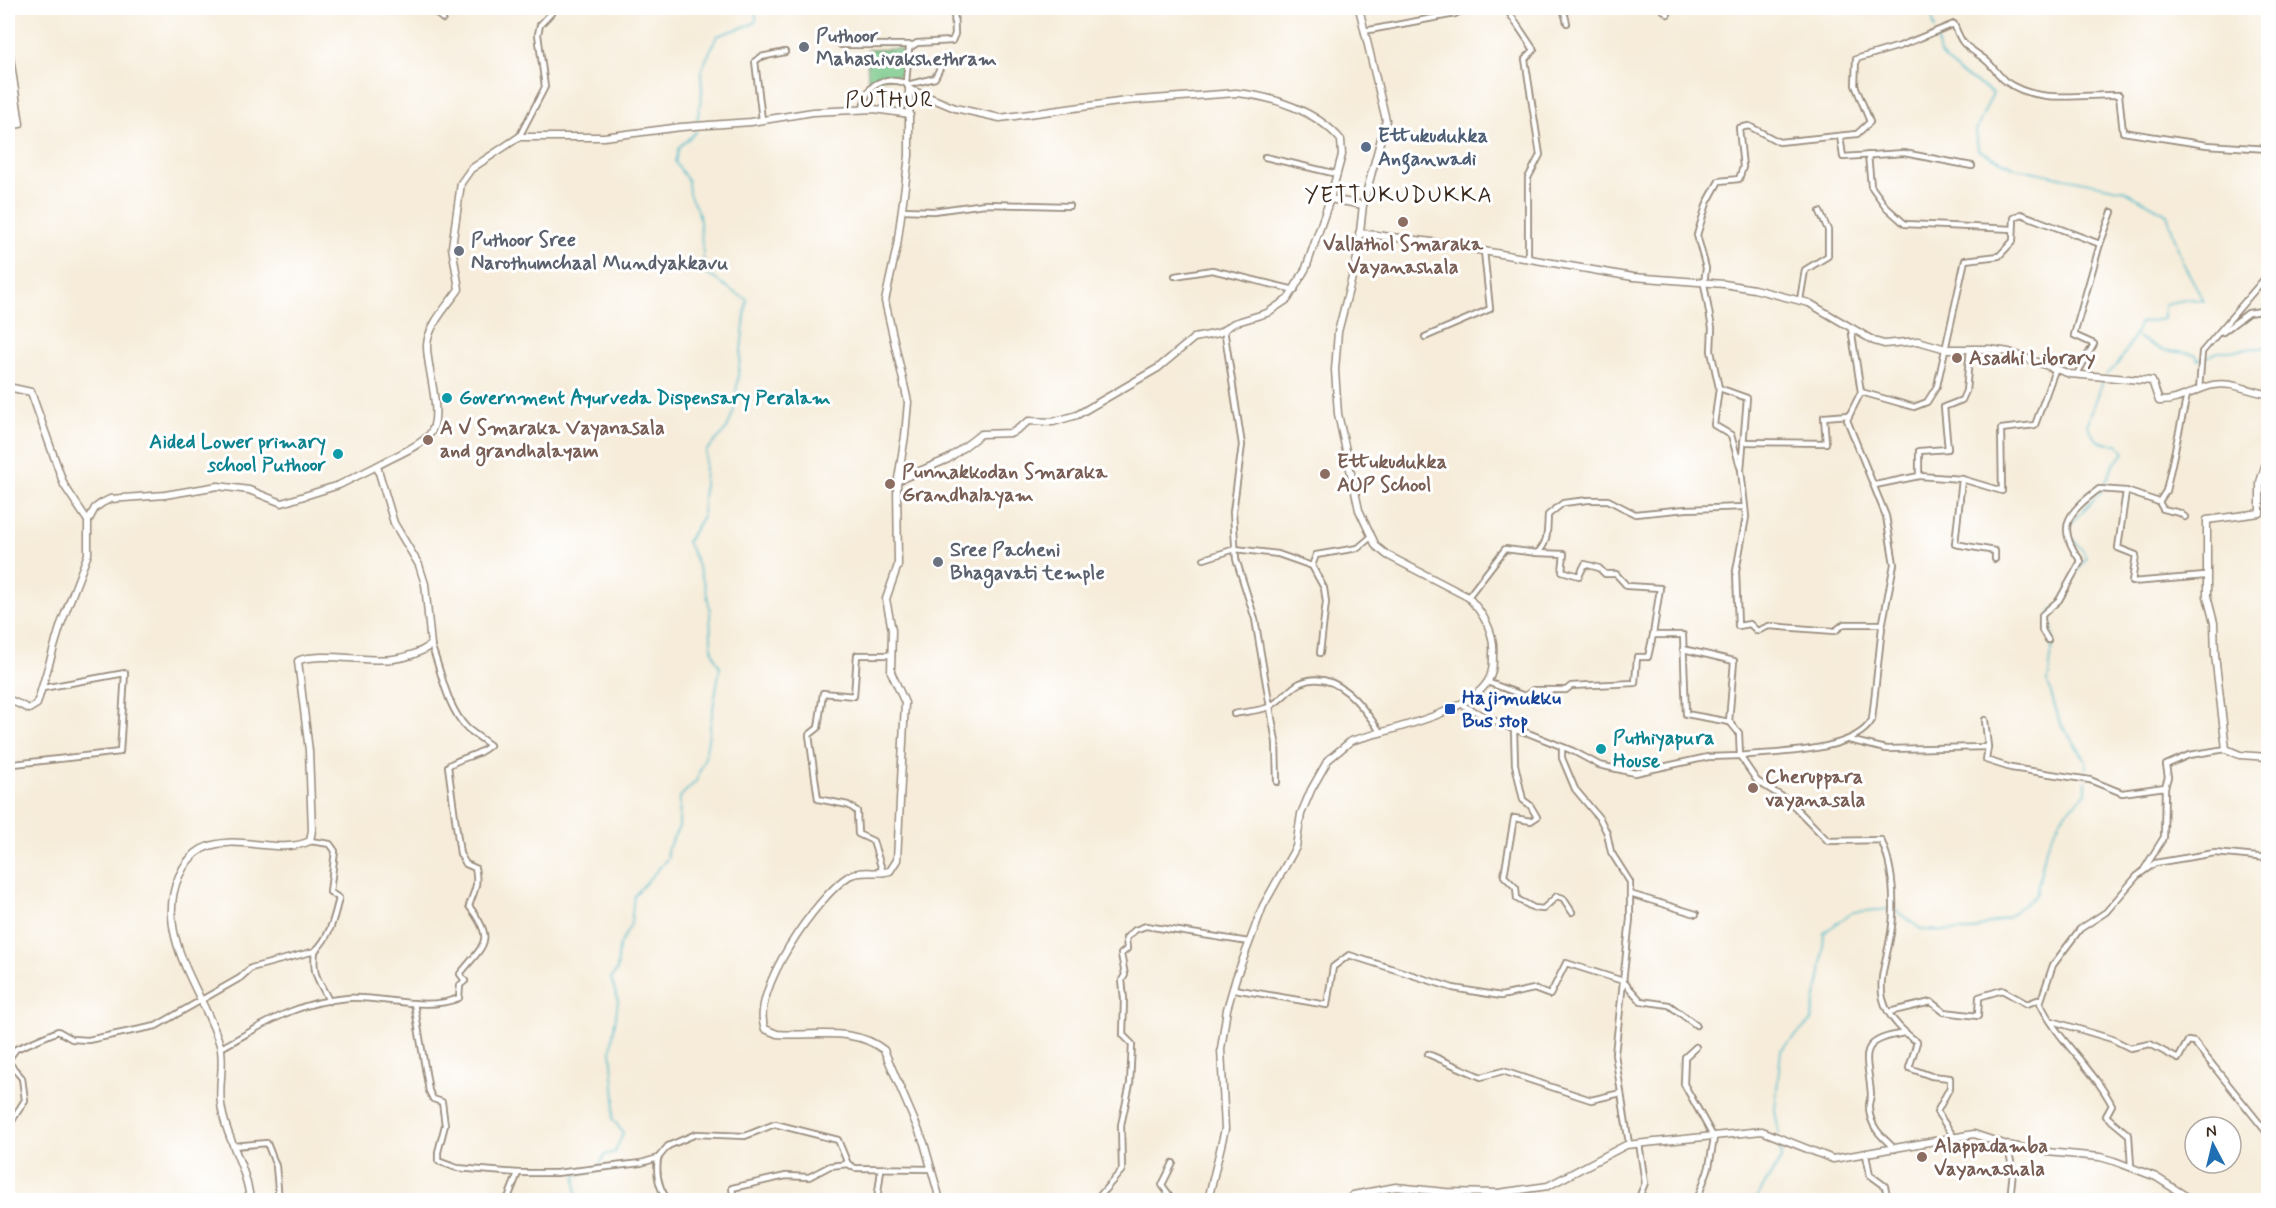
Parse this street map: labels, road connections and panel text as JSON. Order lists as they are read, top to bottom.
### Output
{
  "districts": ["PUTHUR", "YETTUKUDUKKA"],
  "places": {
    "other": [
      "Puthoor Mahashivakshethram",
      "Ettukudukka Anganwadi",
      "Vallathol Smaraka Vayanashala",
      "Puthoor Sree Narothumchaal Mundyakkavu",
      "Asadhi Library",
      "Government Ayurveda Dispensary Peralam",
      "A V Smaraka Vayanasala and grandhalayam",
      "Aided Lower primary school Puthoor",
      "Ettukudukka AUP School",
      "Punnakkodan Smaraka Grandhalayam",
      "Sree Pacheni Bhagavati temple",
      "Puthiyapura House",
      "Cheruppara vayanasala",
      "Alappadamba Vayanashala"
    ],
    "transit": ["Hajimukku Bus stop"]
  },
  "north": "top"
}
